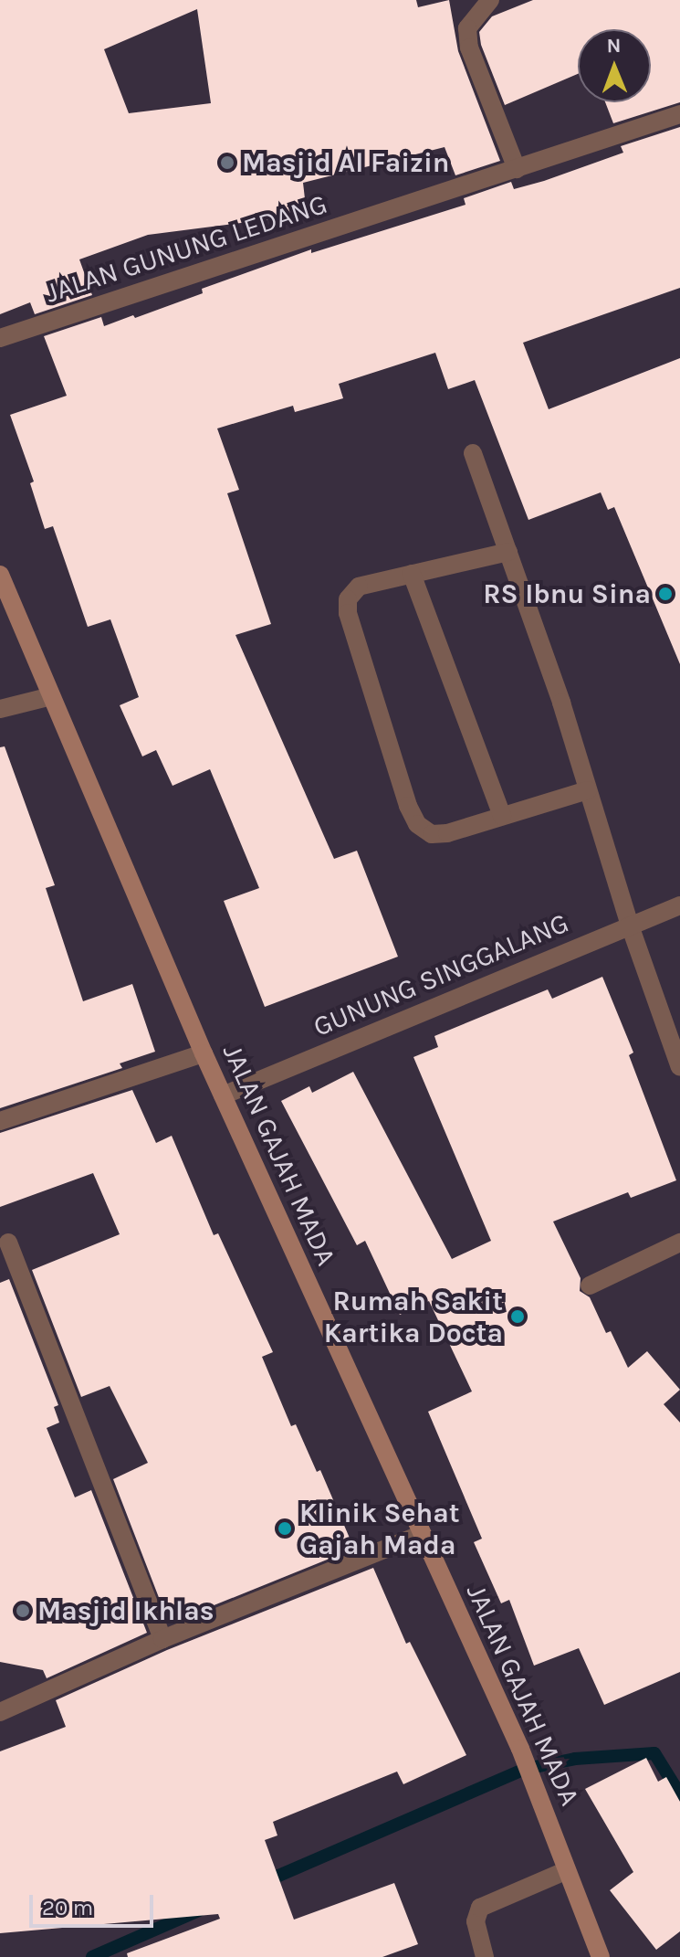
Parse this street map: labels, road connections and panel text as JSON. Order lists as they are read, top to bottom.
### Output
{
  "streets": {
    "main road": ["JALAN GAJAH MADA"],
    "street": ["JALAN GUNUNG LEDANG", "GUNUNG SINGGALANG"]
  },
  "crossings": [
    ["GUNUNG SINGGALANG", "JALAN GAJAH MADA"]
  ],
  "places": [
    "Masjid Al Faizin",
    "RS Ibnu Sina",
    "Rumah Sakit Kartika Docta",
    "Klinik Sehat Gajah Mada",
    "Masjid Ikhlas"
  ],
  "scale_bar": "20 m",
  "north": "top"
}
